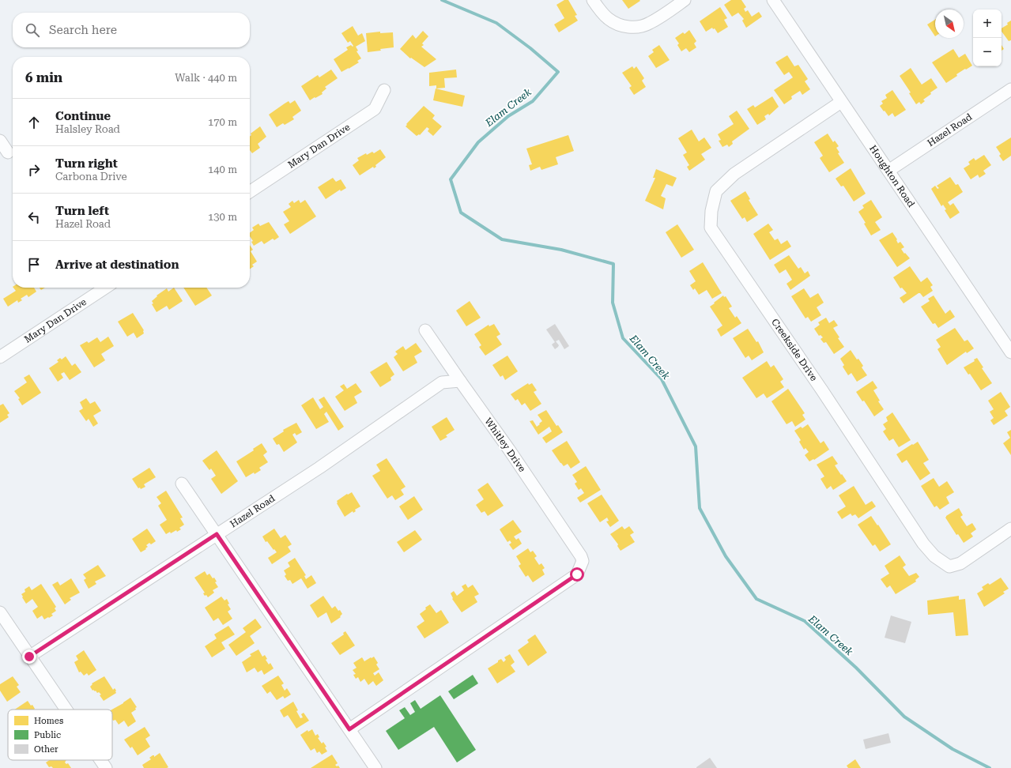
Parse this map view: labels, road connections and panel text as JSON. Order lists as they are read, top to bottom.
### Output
{
  "streets": {
    "street": [
      "Hazel Road",
      "Mary Dan Drive",
      "Houghton Road",
      "Creekside Drive",
      "Whitley Drive"
    ]
  },
  "crossings": [
    ["Hazel Road", "Houghton Road"],
    ["Hazel Road", "Whitley Drive"],
    ["Houghton Road", "Creekside Drive"]
  ],
  "water": ["Elam Creek"],
  "legend": ["Homes", "Public", "Other"],
  "north": "bottom right",
  "page": {
    "map_buttons": ["+", "−"],
    "search": "Search here",
    "heading": ["6 min", "Walk · 440 m"],
    "list": [
      ["Continue", "Halsley Road", "170 m"],
      ["Turn right", "Carbona Drive", "140 m"],
      ["Turn left", "Hazel Road", "130 m"],
      "Arrive at destination"
    ]
  }
}
